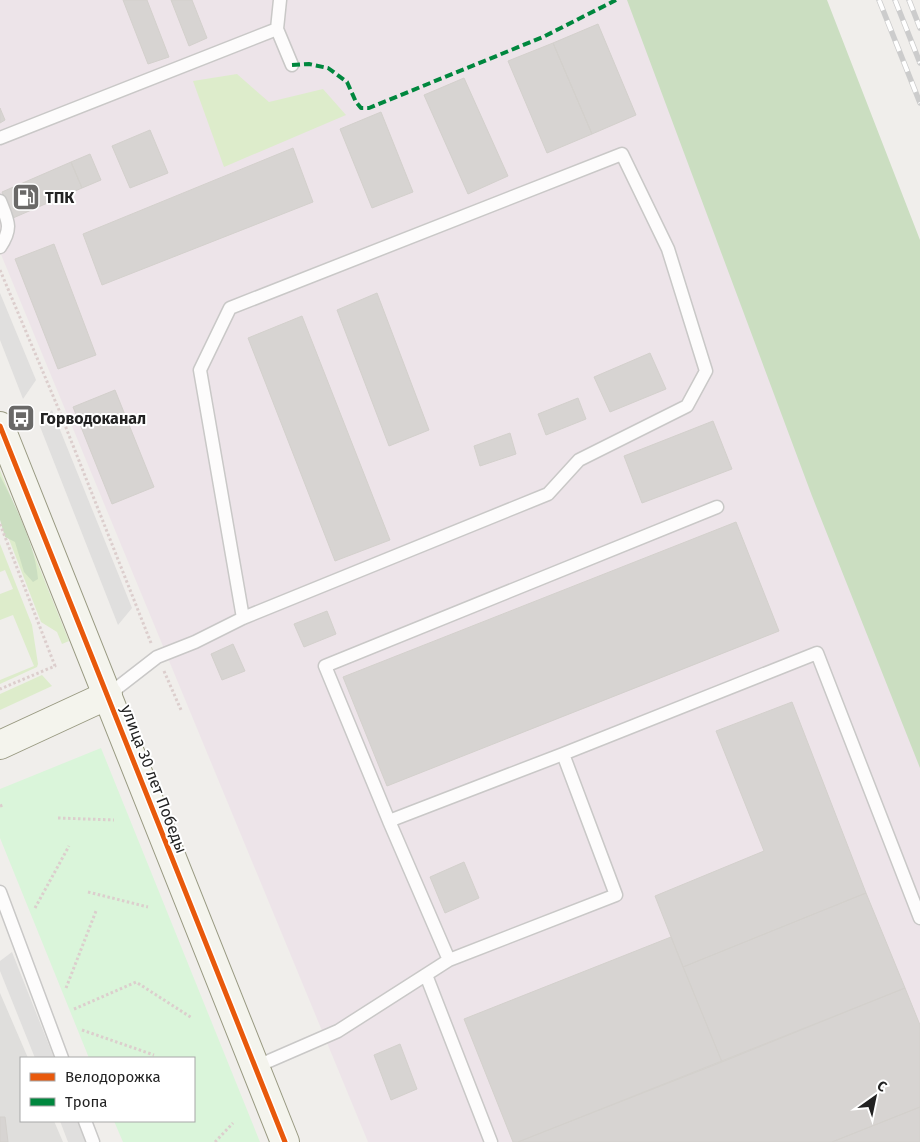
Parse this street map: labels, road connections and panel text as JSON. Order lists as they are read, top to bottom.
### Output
{
  "streets": {
    "street": ["улица 30 лет Победы"]
  },
  "places": {
    "fuel station": ["ТПК"],
    "bus stop": ["Горводоканал"]
  },
  "legend": ["Велодорожка", "Тропа"],
  "north": "top right"
}
